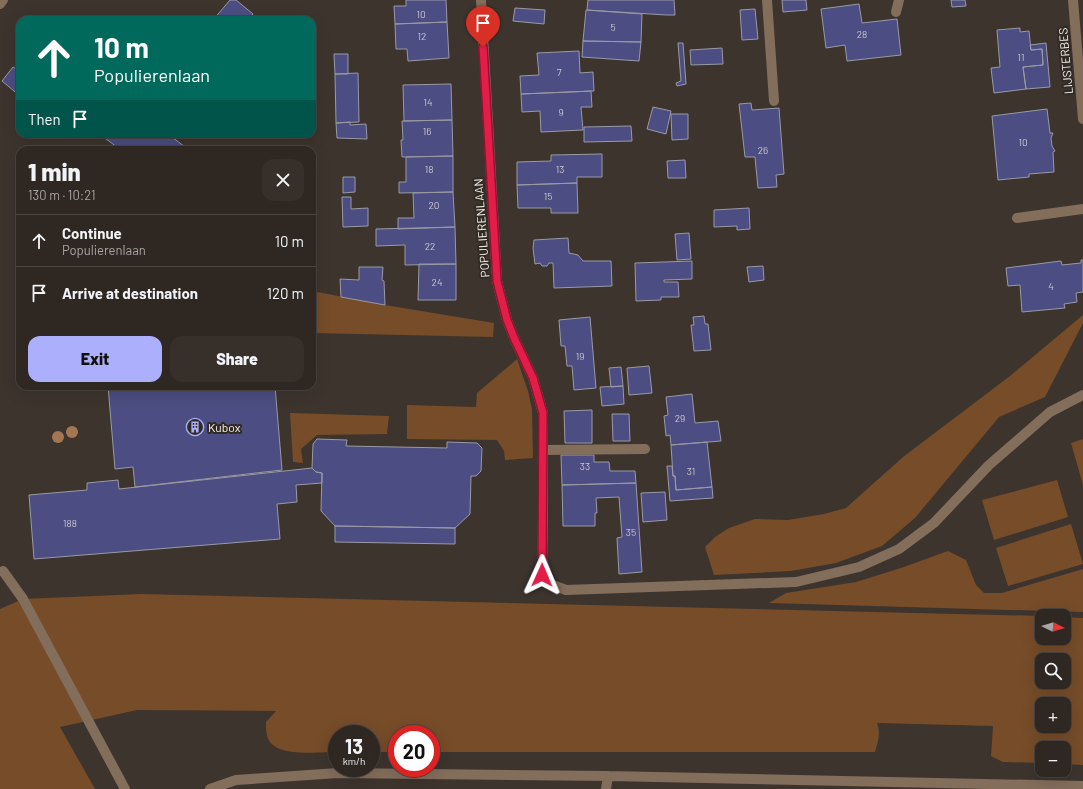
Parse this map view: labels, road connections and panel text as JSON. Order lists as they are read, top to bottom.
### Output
{
  "streets": {
    "street": ["LIJSTERBES", "POPULIERENLAAN"]
  },
  "places": {
    "building": ["Kubox"]
  },
  "house_numbers": [
    "10",
    "5",
    "28",
    "12",
    "11",
    "7",
    "14",
    "9",
    "16",
    "10",
    "26",
    "18",
    "13",
    "15",
    "20",
    "22",
    "24",
    "4",
    "19",
    "29",
    "33",
    "31",
    "188",
    "35"
  ],
  "north": "right",
  "page": {
    "turn": ["10 m", "Populierenlaan"],
    "then": "Then",
    "heading": ["1 min", "130 m · 10:21"],
    "list": [
      {
        "name": "Continue",
        "note": "Populierenlaan",
        "value": "10 m"
      },
      {
        "name": "Arrive at destination",
        "value": "120 m"
      }
    ],
    "buttons": ["Exit", "Share"],
    "map_buttons": ["+", "−"],
    "speed": "13 km/h",
    "limit": "20"
  }
}
